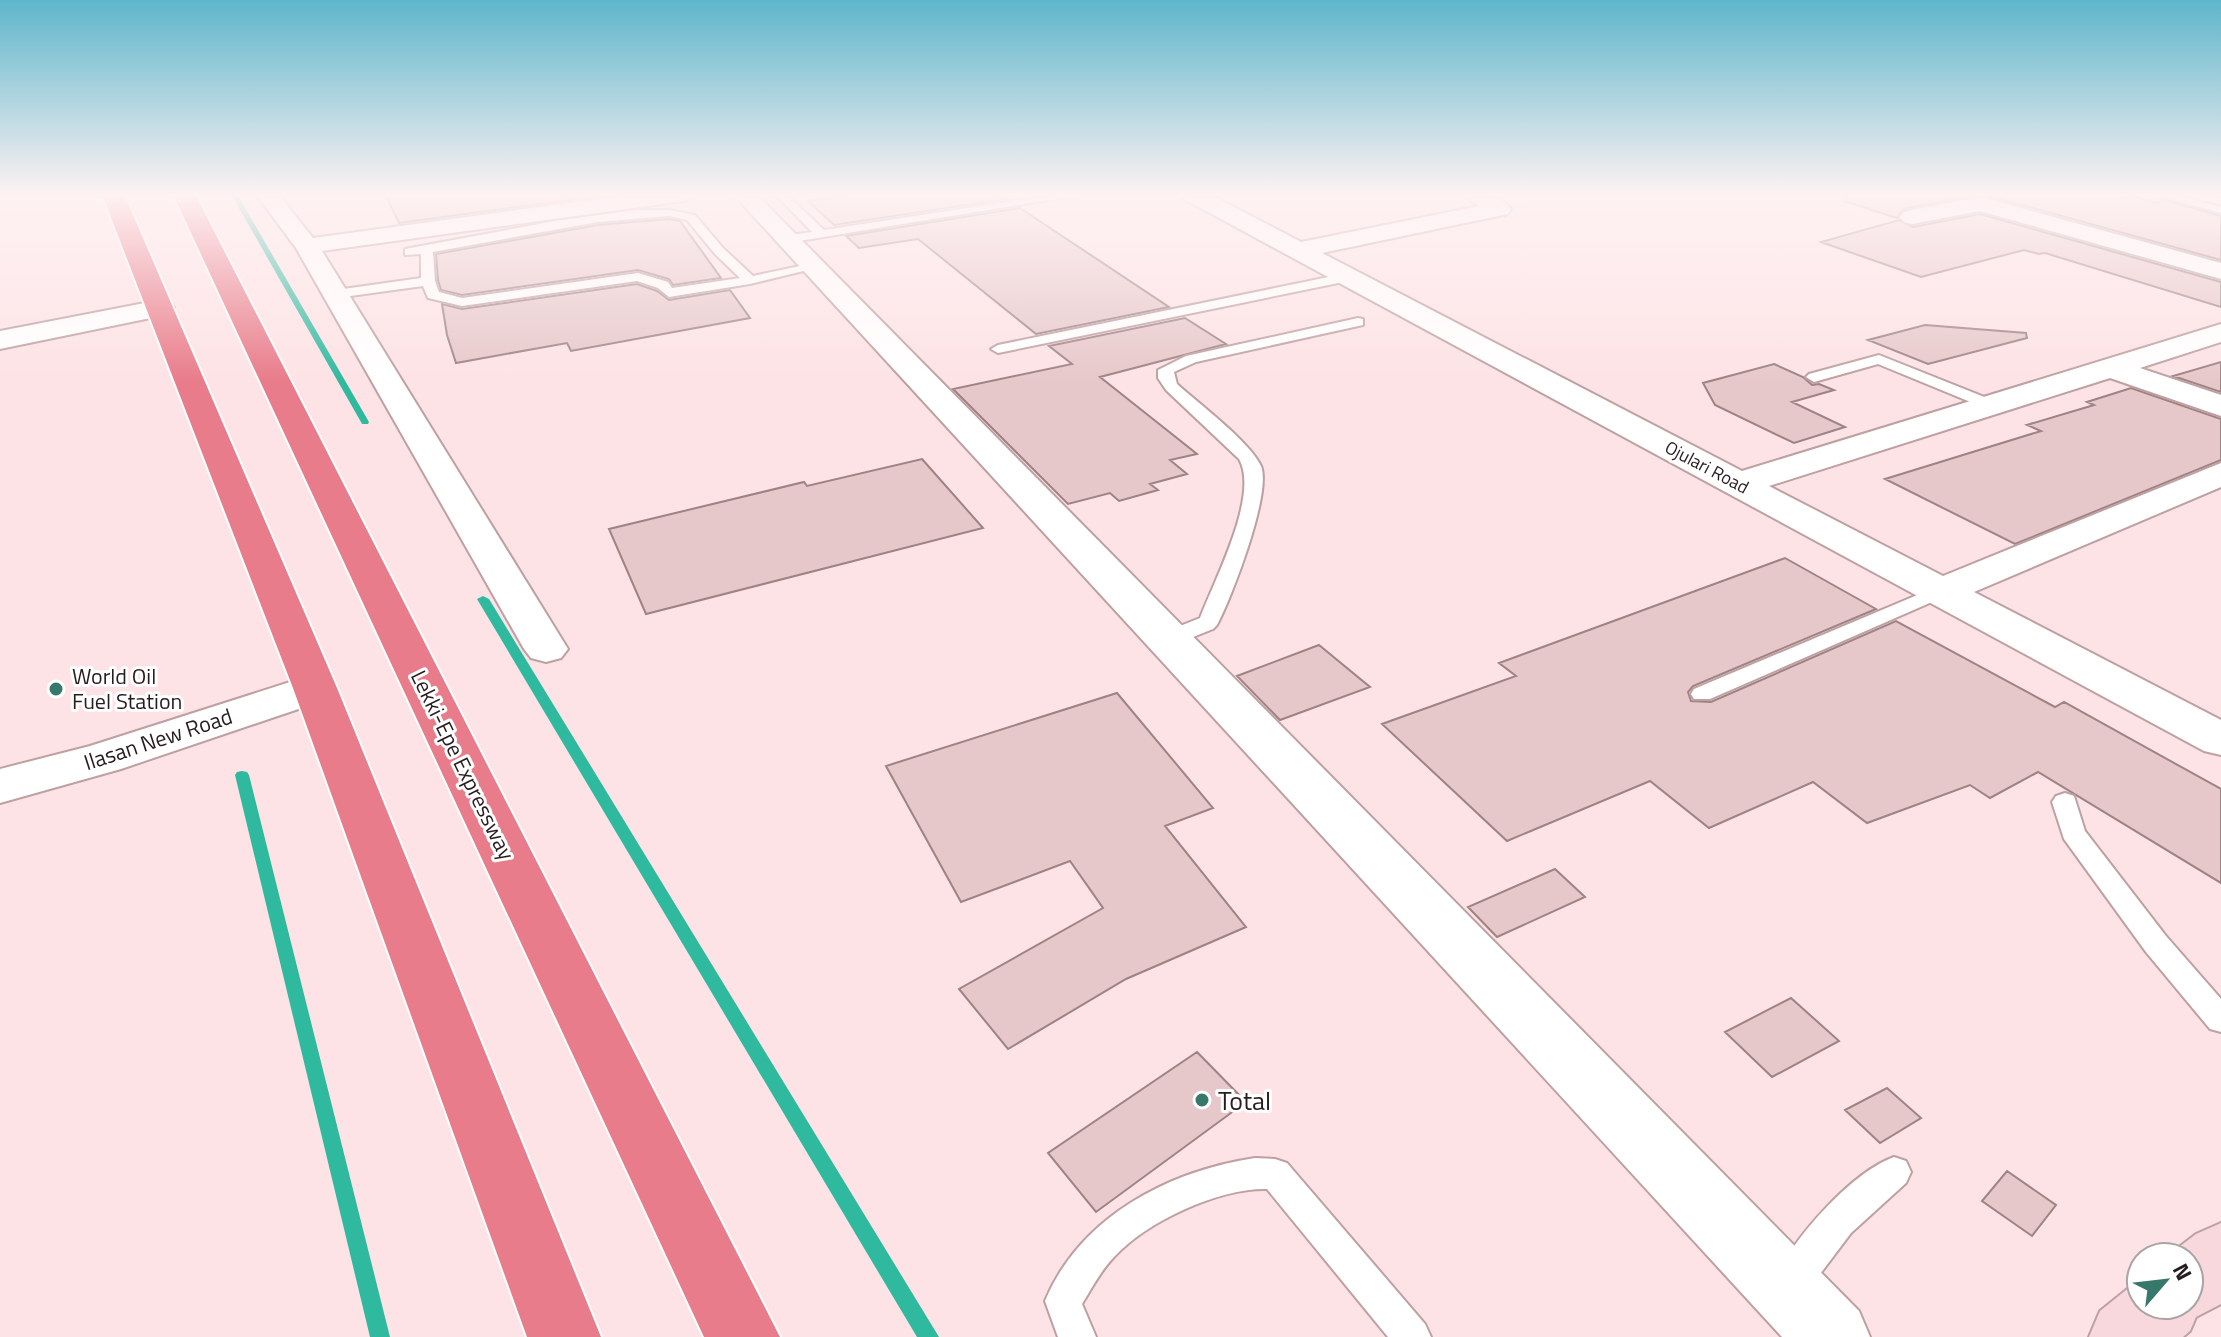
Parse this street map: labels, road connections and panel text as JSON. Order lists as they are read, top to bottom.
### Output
{
  "streets": {
    "highway": ["Lekki-Epe Expressway"],
    "street": ["Ojulari Road", "Ilasan New Road"]
  },
  "places": ["World Oil Fuel Station", "Total"],
  "north": "top right"
}
